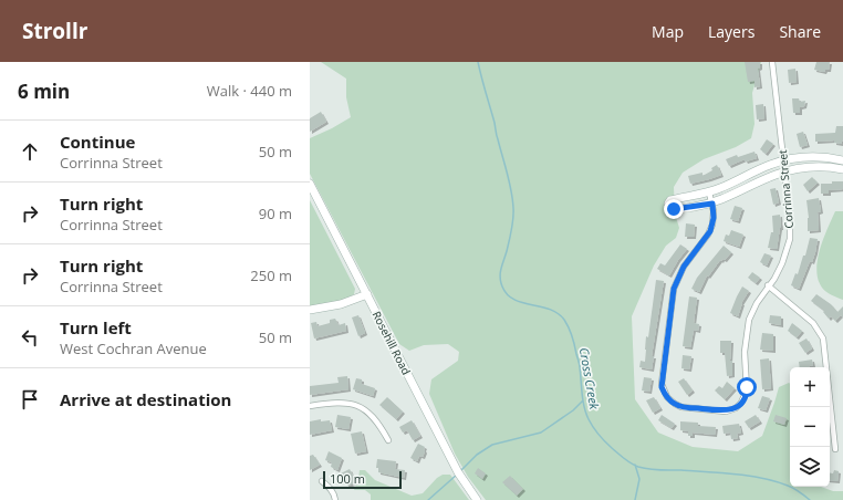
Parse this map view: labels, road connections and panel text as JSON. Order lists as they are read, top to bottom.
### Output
{
  "streets": {
    "street": ["Corrinna Street", "Rosehill Road"]
  },
  "water": ["Cross Creek"],
  "scale_bar": "100 m",
  "page": {
    "header": "Strollr",
    "nav": ["Map", "Layers", "Share"],
    "heading": ["6 min", "Walk · 440 m"],
    "list": [
      ["Continue", "Corrinna Street", "50 m"],
      ["Turn right", "Corrinna Street", "90 m"],
      ["Turn right", "Corrinna Street", "250 m"],
      ["Turn left", "West Cochran Avenue", "50 m"],
      "Arrive at destination"
    ],
    "map_buttons": ["+", "−"],
    "scale": "100 m"
  }
}
